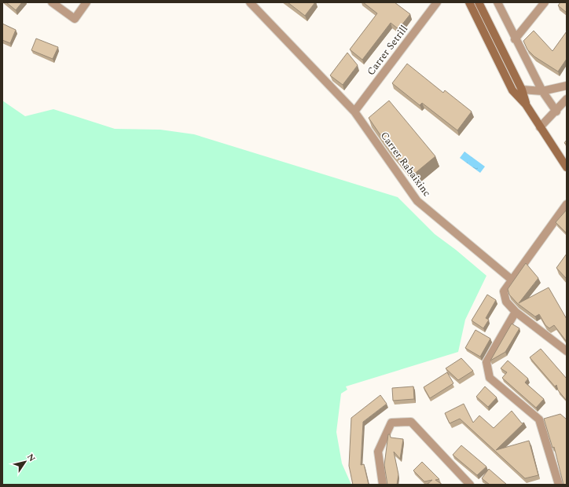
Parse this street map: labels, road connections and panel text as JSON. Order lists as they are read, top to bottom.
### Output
{
  "streets": {
    "street": ["Carrer Setrill", "Carrer Rabaixinc"]
  },
  "crossings": [
    ["Carrer Setrill", "Carrer Rabaixinc"]
  ],
  "north": "top right"
}
